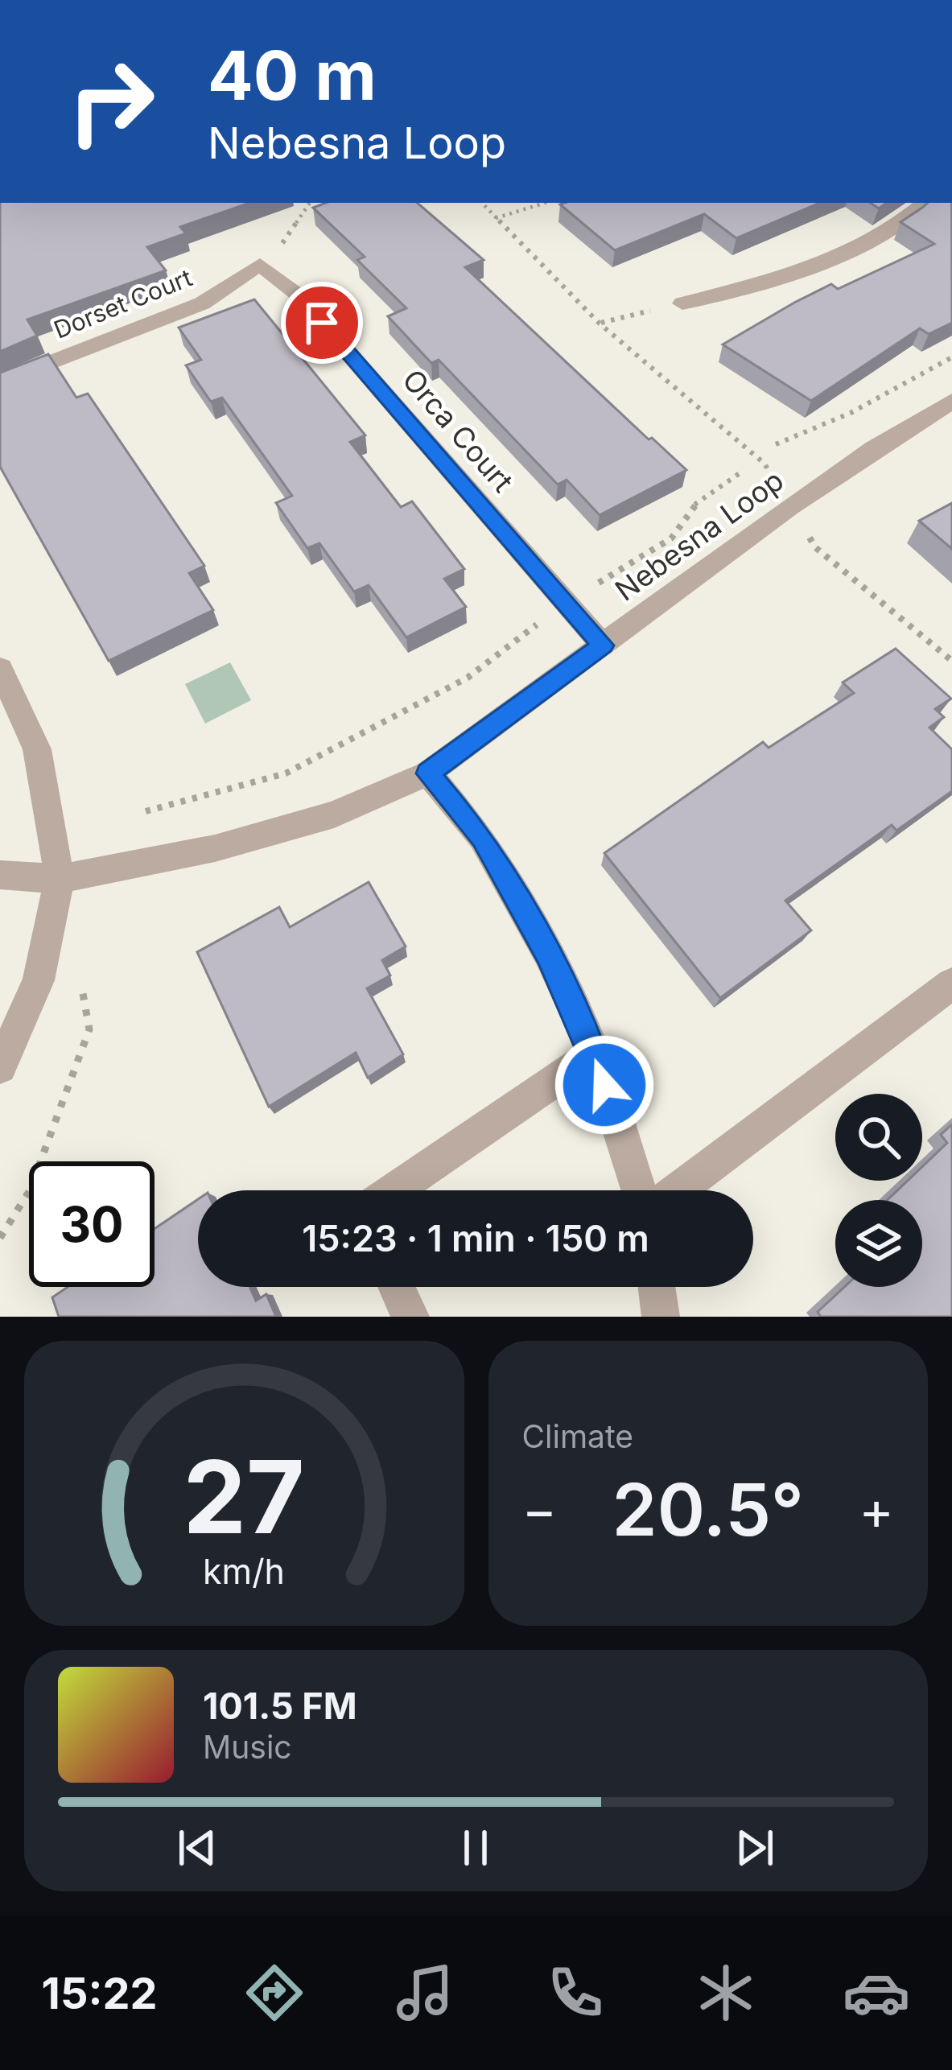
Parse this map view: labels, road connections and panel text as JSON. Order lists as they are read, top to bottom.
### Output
{
  "streets": {
    "street": ["Dorset Court", "Orca Court", "Nebesna Loop"]
  },
  "crossings": [
    ["Dorset Court", "Orca Court"],
    ["Orca Court", "Nebesna Loop"]
  ],
  "page": {
    "turn": ["40 m", "Nebesna Loop"],
    "limit": "30",
    "trip": "15:23 · 1 min · 150 m",
    "tile": "Climate",
    "heat": ["−", "20.5°", "+"],
    "song": ["101.5 FM", "Music"],
    "tabs": "15:22",
    "gauge": ["27", "km/h"]
  }
}
